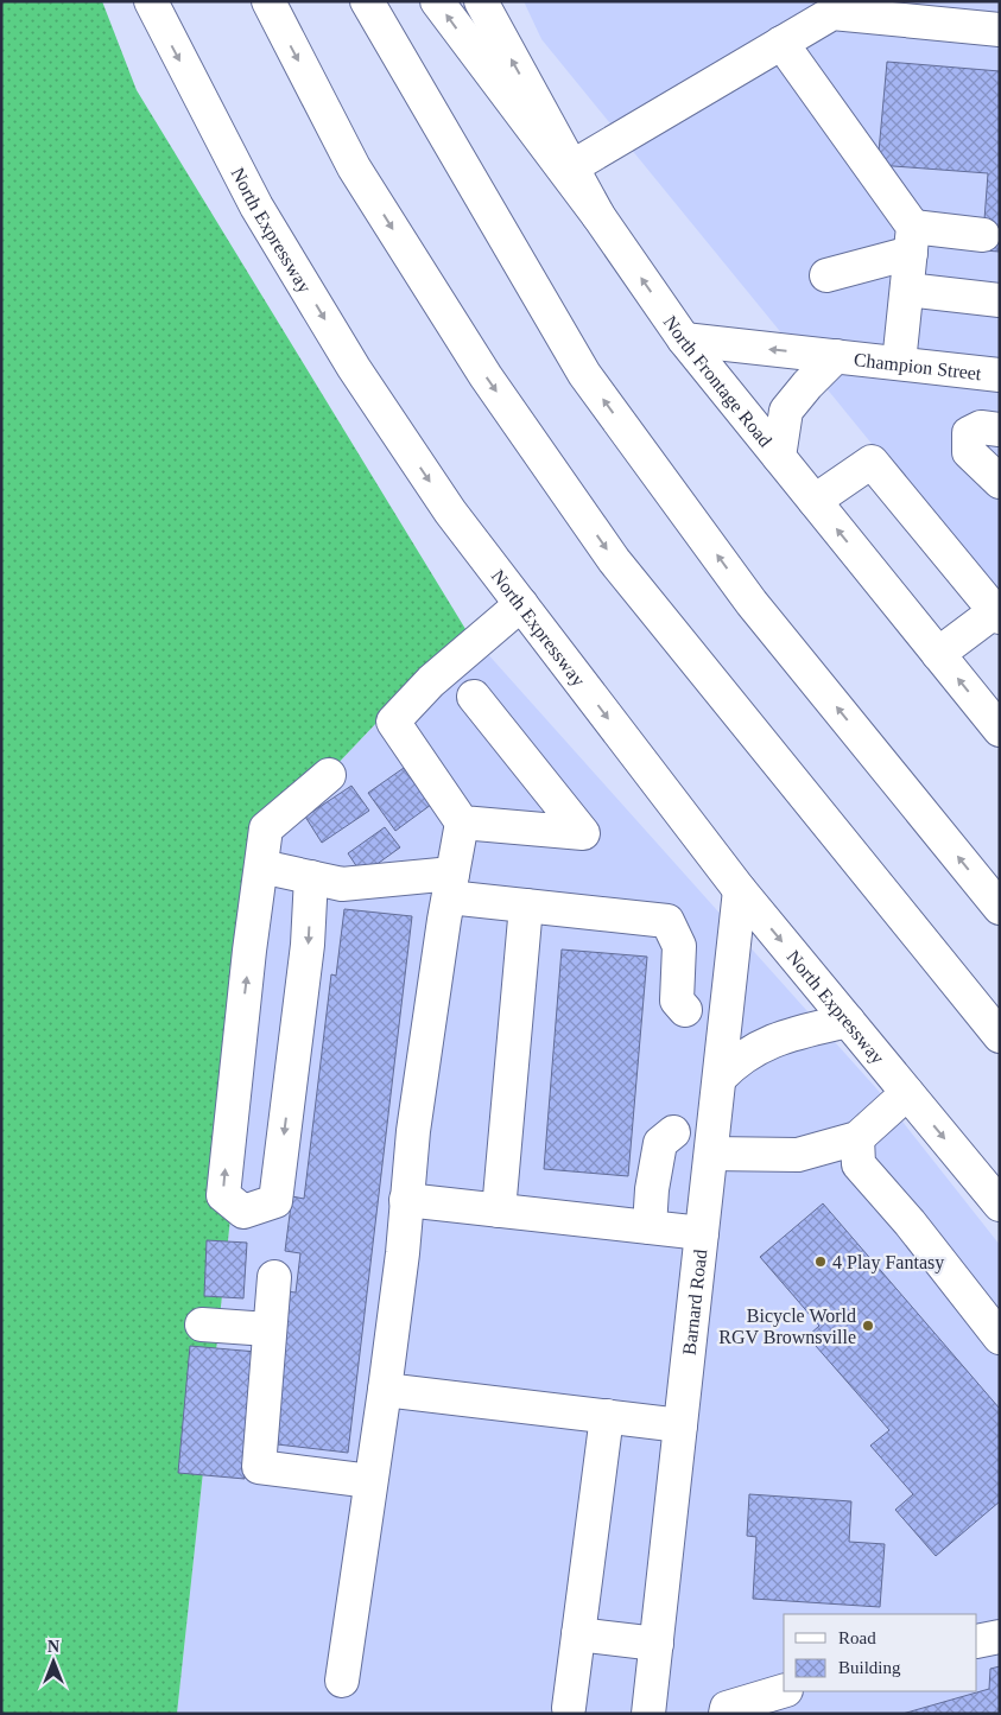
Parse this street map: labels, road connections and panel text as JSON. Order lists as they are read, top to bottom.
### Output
{
  "streets": {
    "main road": [
      "North Expressway",
      "Champion Street",
      "North Frontage Road",
      "Barnard Road"
    ]
  },
  "crossings": [
    ["North Expressway", "Barnard Road"],
    ["Champion Street", "North Frontage Road"]
  ],
  "places": ["4 Play Fantasy", "Bicycle World RGV Brownsville"],
  "legend": ["Road", "Building"],
  "north": "top"
}
